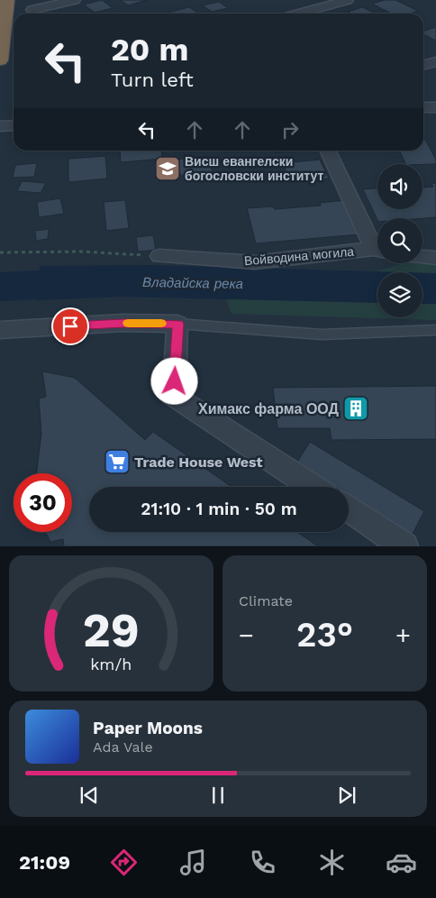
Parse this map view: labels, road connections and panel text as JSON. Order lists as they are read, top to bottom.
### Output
{
  "streets": {
    "street": ["Войводина могила"]
  },
  "water": ["Владайска река"],
  "places": {
    "school or university": ["Висш евангелски богословски институт"],
    "building": ["Химакс фарма ООД"],
    "supermarket": ["Trade House West"]
  },
  "page": {
    "turn": ["20 m", "Turn left"],
    "limit": "30",
    "trip": "21:10 · 1 min · 50 m",
    "tile": "Climate",
    "heat": ["−", "23°", "+"],
    "song": ["Paper Moons", "Ada Vale"],
    "tabs": "21:09",
    "gauge": ["29", "km/h"]
  }
}
